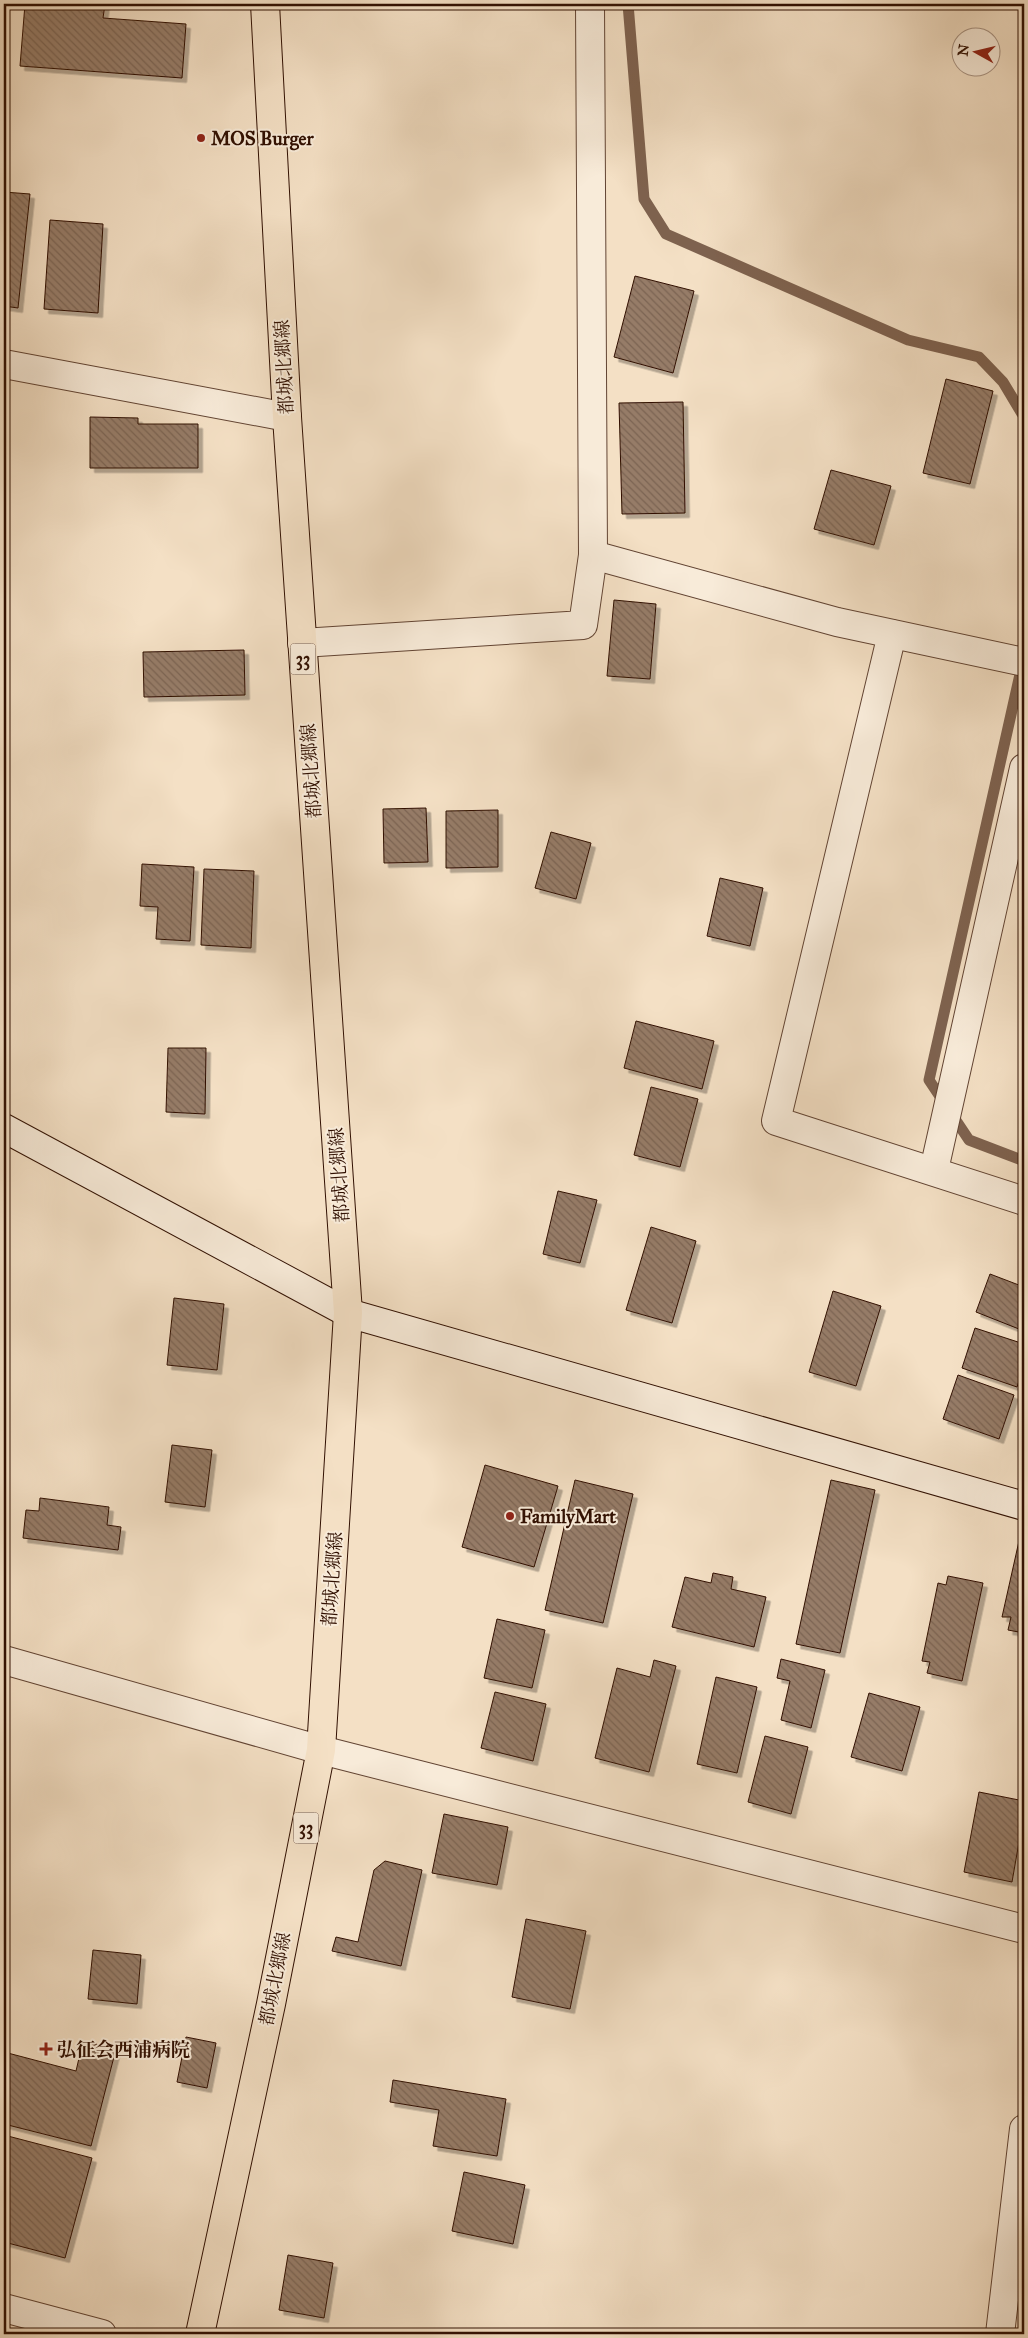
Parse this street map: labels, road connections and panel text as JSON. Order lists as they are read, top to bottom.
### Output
{
  "streets": {
    "main road": ["都城北郷線", "33"]
  },
  "places": {
    "other": ["MOS Burger", "FamilyMart"],
    "health": ["弘征会西浦病院"]
  },
  "north": "left"
}
